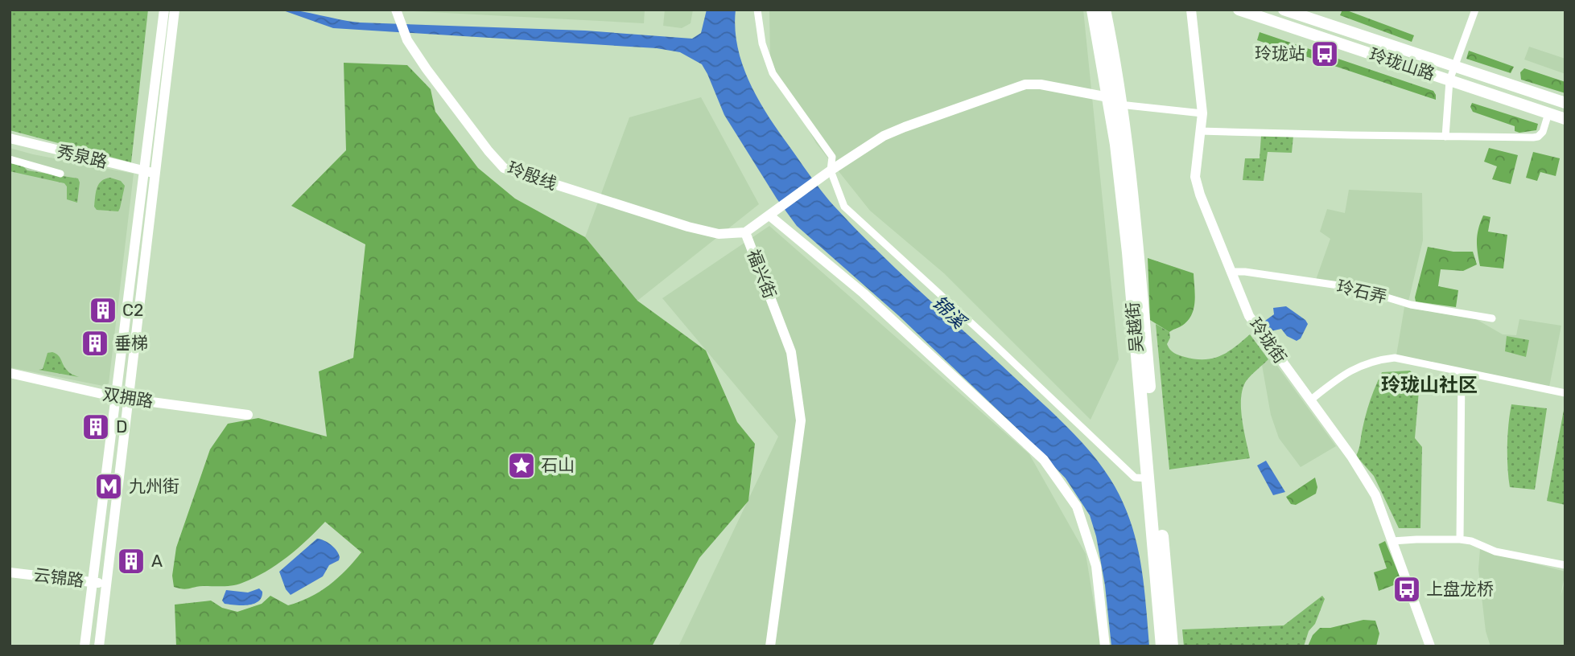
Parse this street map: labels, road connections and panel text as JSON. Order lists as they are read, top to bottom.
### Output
{
  "streets": {
    "highway": ["吴越街"],
    "main road": ["玲珑山路"],
    "street": [
      "秀泉路",
      "玲殷线",
      "福兴街",
      "玲石弄",
      "玲珑街",
      "双拥路",
      "云锦路"
    ]
  },
  "crossings": [
    ["玲殷线", "福兴街"],
    ["福兴街", "吴越街"],
    ["玲石弄", "玲珑街"]
  ],
  "districts": ["玲珑山社区"],
  "water": ["锦溪"],
  "places": {
    "bus stop": ["玲珑站", "上盘龙桥"],
    "building": [
      "C2",
      "垂梯",
      "D",
      "A"
    ],
    "place": ["石山"],
    "metro station": ["九州街"]
  }
}
